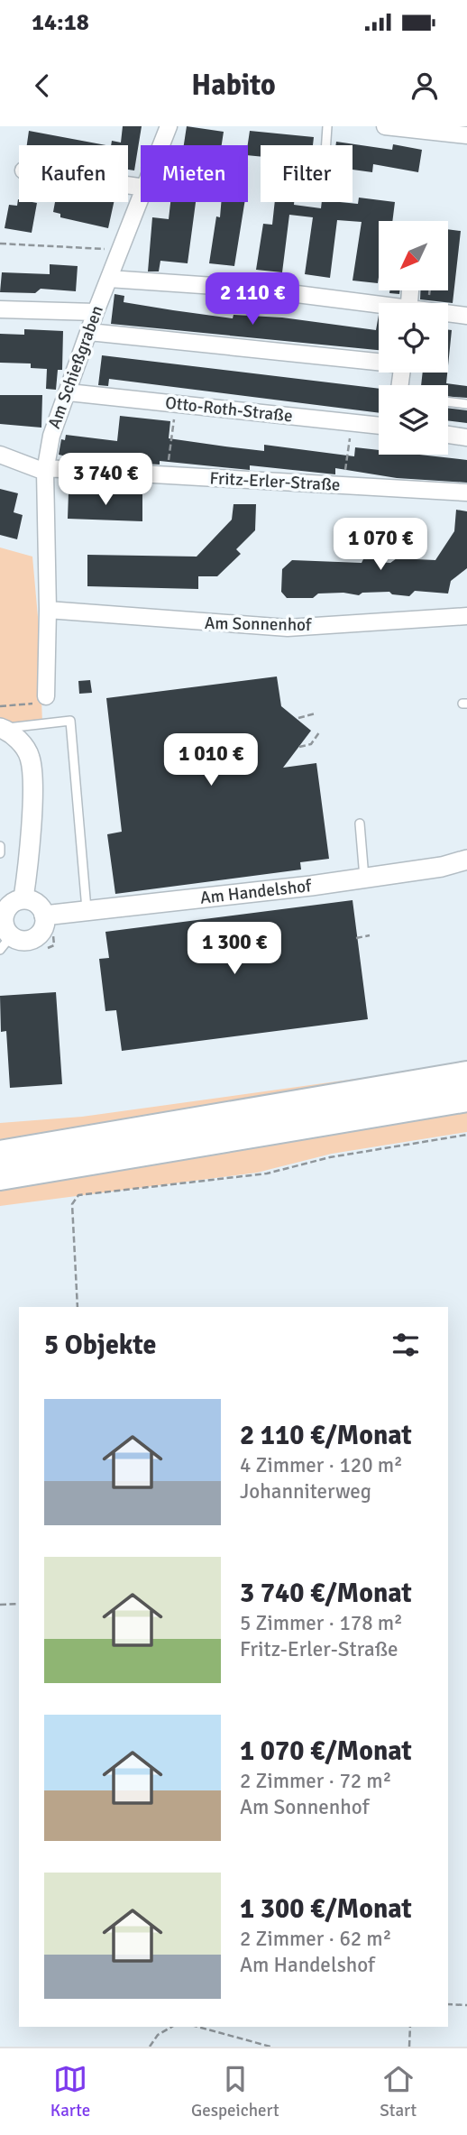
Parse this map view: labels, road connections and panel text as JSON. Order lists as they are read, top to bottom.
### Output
{
  "streets": {
    "street": [
      "Am Schießgraben",
      "Otto-Roth-Straße",
      "Fritz-Erler-Straße",
      "Am Sonnenhof",
      "Am Handelshof"
    ]
  },
  "crossings": [
    ["Am Schießgraben", "Otto-Roth-Straße"],
    ["Am Schießgraben", "Fritz-Erler-Straße"],
    ["Am Schießgraben", "Am Sonnenhof"]
  ],
  "north": "bottom left",
  "page": {
    "status": "14:18",
    "header": "Habito",
    "chip": ["Kaufen", "Mieten", "Filter"],
    "price": [
      "2 110 €",
      "3 740 €",
      "1 070 €",
      "1 010 €",
      "1 300 €"
    ],
    "heading": "5 Objekte",
    "list": [
      {
        "name": "2 110 €/Monat",
        "note": "4 Zimmer · 120 m² · Johanniterweg"
      },
      {
        "name": "3 740 €/Monat",
        "note": "5 Zimmer · 178 m² · Fritz-Erler-Straße"
      },
      {
        "name": "1 070 €/Monat",
        "note": "2 Zimmer · 72 m² · Am Sonnenhof"
      },
      {
        "name": "1 300 €/Monat",
        "note": "2 Zimmer · 62 m² · Am Handelshof"
      }
    ],
    "tabs": ["Karte", "Gespeichert", "Start"]
  }
}
